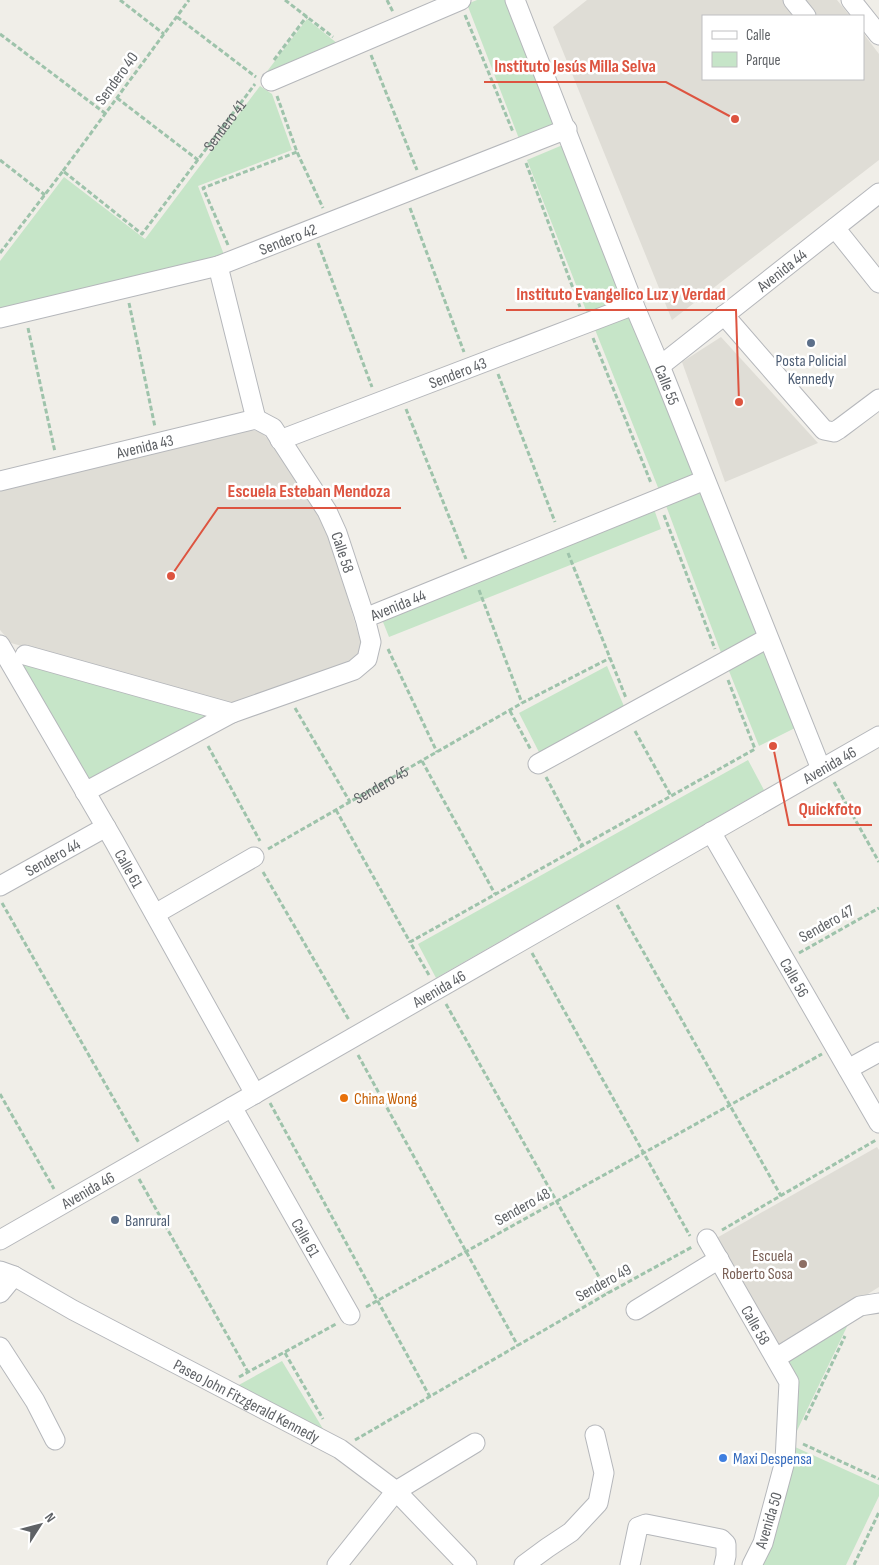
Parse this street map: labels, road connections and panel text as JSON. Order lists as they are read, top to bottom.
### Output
{
  "streets": {
    "street": [
      "Sendero 42",
      "Avenida 44",
      "Sendero 43",
      "Calle 55",
      "Avenida 43",
      "Calle 58",
      "Avenida 46",
      "Sendero 44",
      "Calle 61",
      "Calle 56",
      "Paseo John Fitzgerald Kennedy",
      "Avenida 50"
    ],
    "path": [
      "Sendero 40",
      "Sendero 41",
      "Sendero 45",
      "Sendero 47",
      "Sendero 48",
      "Sendero 49"
    ]
  },
  "crossings": [
    ["Sendero 40", "Sendero 41"],
    ["Sendero 42", "Calle 55"],
    ["Avenida 44", "Calle 55"],
    ["Avenida 44", "Calle 58"],
    ["Avenida 44", "Calle 61"],
    ["Sendero 43", "Calle 55"],
    ["Sendero 43", "Calle 58"],
    ["Calle 55", "Avenida 46"],
    ["Calle 58", "Sendero 49"],
    ["Calle 58", "Avenida 50"],
    ["Avenida 46", "Calle 61"],
    ["Avenida 46", "Calle 56"],
    ["Sendero 44", "Calle 61"],
    ["Calle 61", "Sendero 48"],
    ["Sendero 47", "Calle 56"],
    ["Calle 56", "Sendero 48"],
    ["Sendero 48", "Paseo John Fitzgerald Kennedy"],
    ["Sendero 49", "Paseo John Fitzgerald Kennedy"]
  ],
  "places": [
    "Instituto Jesús Milla Selva",
    "Posta Policial Kennedy",
    "Instituto Evangelico Luz y Verdad",
    "Escuela Esteban Mendoza",
    "Quickfoto",
    "China Wong",
    "Banrural",
    "Escuela Roberto Sosa",
    "Maxi Despensa"
  ],
  "legend": ["Calle", "Parque"],
  "north": "top right"
}
